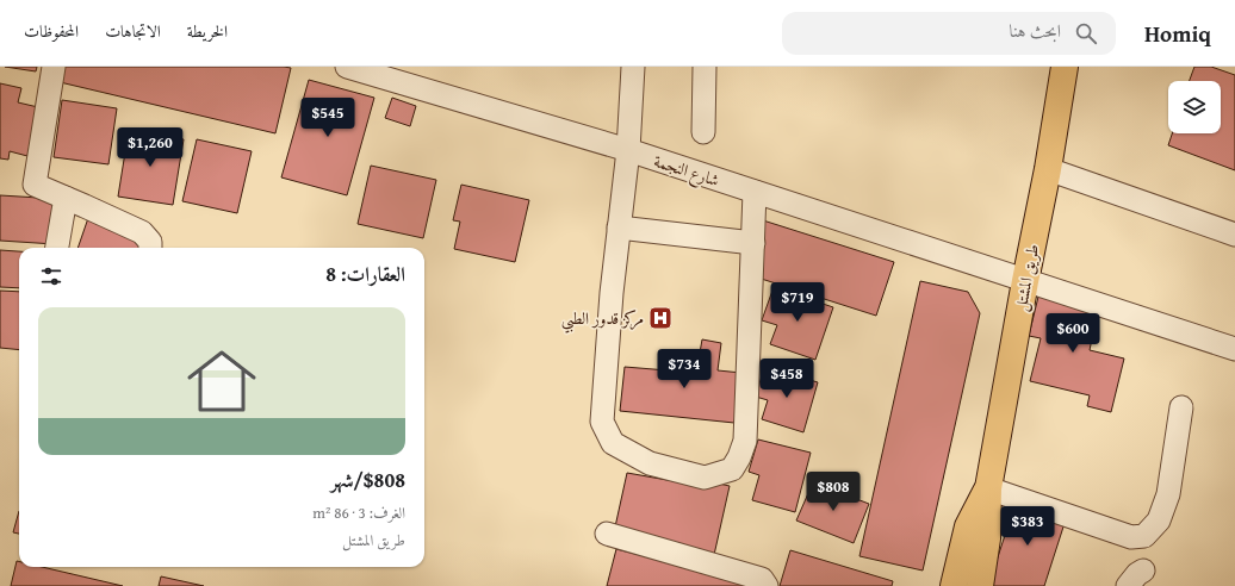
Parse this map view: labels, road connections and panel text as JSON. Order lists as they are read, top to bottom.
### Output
{
  "streets": {
    "main road": ["طريق المشتل"],
    "street": ["شارع النجمة"]
  },
  "crossings": [
    ["شارع النجمة", "طريق المشتل"]
  ],
  "places": {
    "hospital": ["مركز قدور الطبي"]
  },
  "page": {
    "header": "Homiq",
    "search": "ابحث هنا",
    "nav": ["الخريطة", "الاتجاهات", "المحفوظات"],
    "price": [
      "$545",
      "$1,260",
      "$719",
      "$600",
      "$734",
      "$458",
      "$808",
      "$383"
    ],
    "heading": "العقارات: 8",
    "list": [
      {
        "name": "$808/شهر",
        "note": "الغرف: 3 · 86 m² · طريق المشتل"
      }
    ]
  }
}
